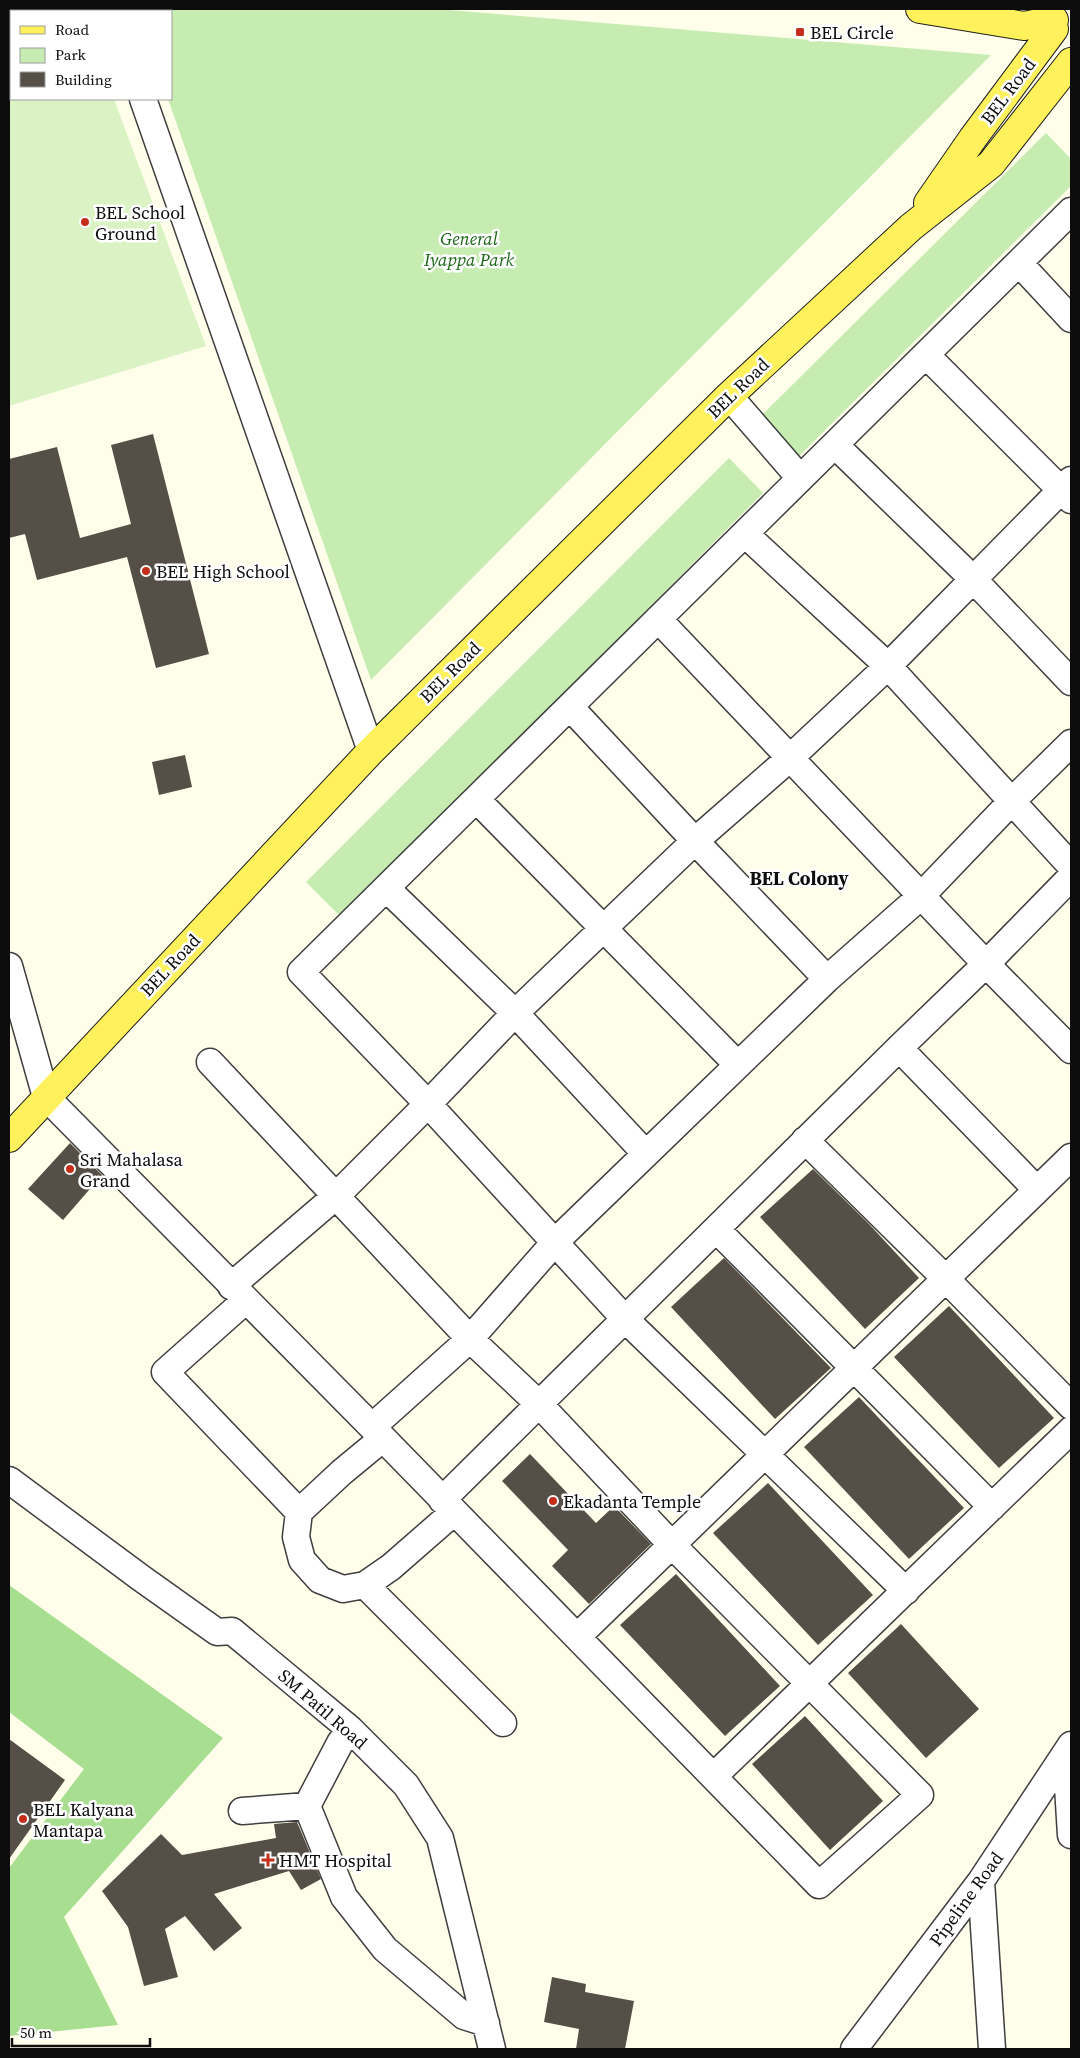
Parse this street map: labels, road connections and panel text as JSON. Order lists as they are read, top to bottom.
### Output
{
  "streets": {
    "main road": ["BEL Road"],
    "street": ["SM Patil Road", "Pipeline Road"]
  },
  "districts": ["BEL Colony"],
  "parks": ["General Iyappa Park"],
  "places": {
    "transit": ["BEL Circle"],
    "other": [
      "BEL School Ground",
      "BEL High School",
      "Sri Mahalasa Grand",
      "Ekadanta Temple",
      "BEL Kalyana Mantapa"
    ],
    "health": ["HMT Hospital"]
  },
  "legend": ["Road", "Park", "Building"],
  "scale_bar": "50 m"
}
